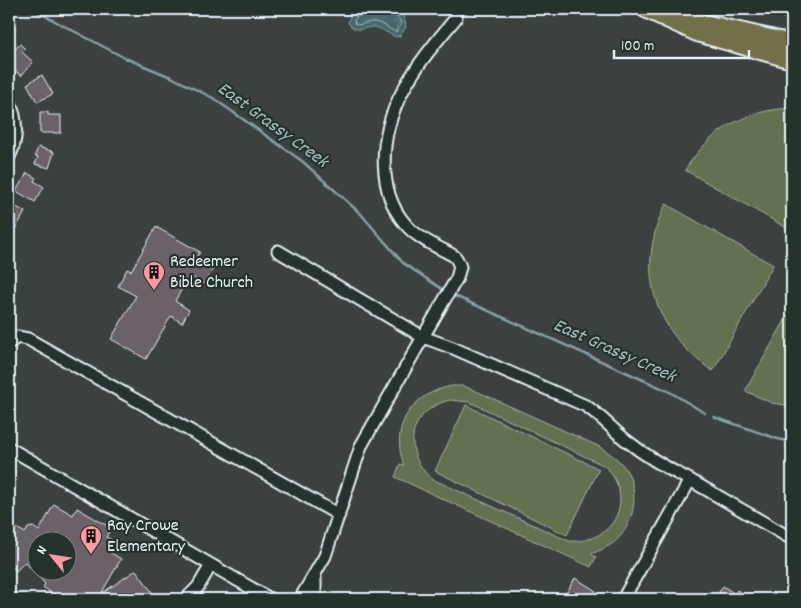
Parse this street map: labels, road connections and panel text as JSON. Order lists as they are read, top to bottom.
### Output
{
  "water": ["East Grassy Creek"],
  "places": {
    "building": ["Redeemer Bible Church", "Ray Crowe Elementary"]
  },
  "scale_bar": "100 m",
  "north": "top left"
}
